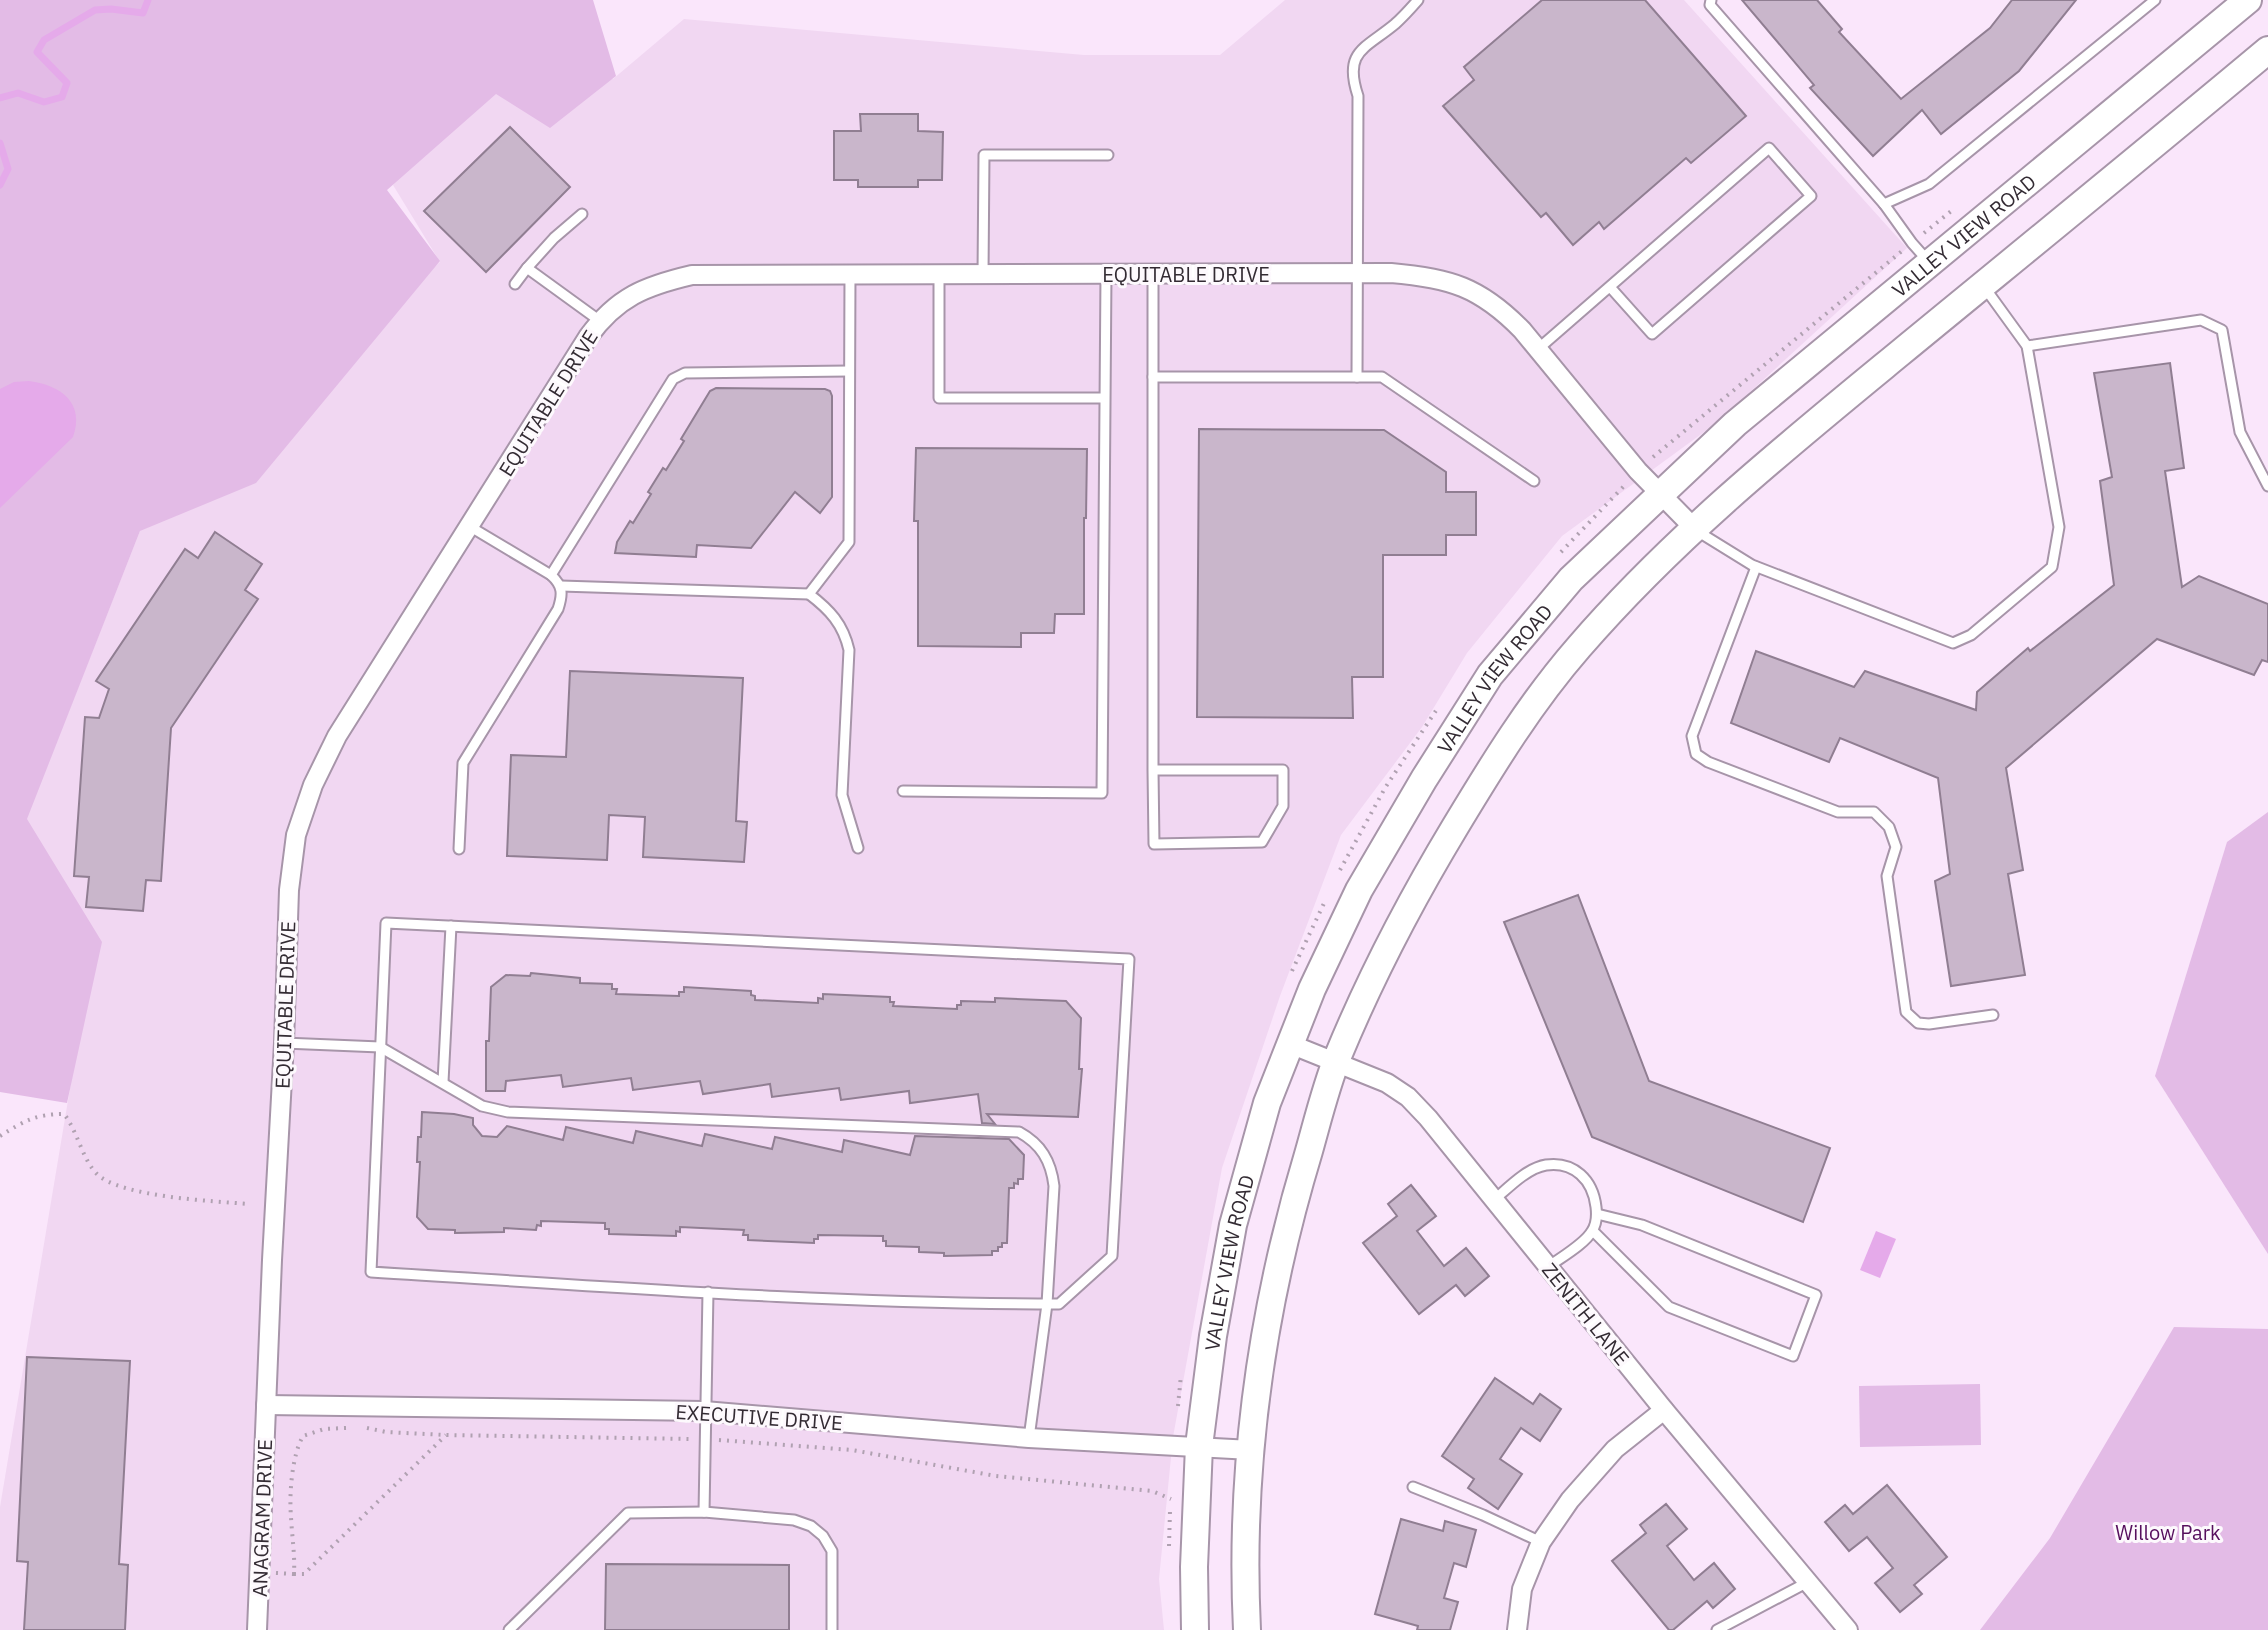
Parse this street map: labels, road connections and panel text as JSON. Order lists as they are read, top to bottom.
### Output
{
  "streets": {
    "main road": ["VALLEY VIEW ROAD"],
    "street": [
      "EQUITABLE DRIVE",
      "ZENITH LANE",
      "EXECUTIVE DRIVE",
      "ANAGRAM DRIVE"
    ]
  },
  "crossings": [
    ["VALLEY VIEW ROAD", "EQUITABLE DRIVE"],
    ["VALLEY VIEW ROAD", "ZENITH LANE"],
    ["VALLEY VIEW ROAD", "EXECUTIVE DRIVE"],
    ["EQUITABLE DRIVE", "EXECUTIVE DRIVE"],
    ["EQUITABLE DRIVE", "ANAGRAM DRIVE"],
    ["EXECUTIVE DRIVE", "ANAGRAM DRIVE"]
  ],
  "parks": ["Willow Park"]
}
